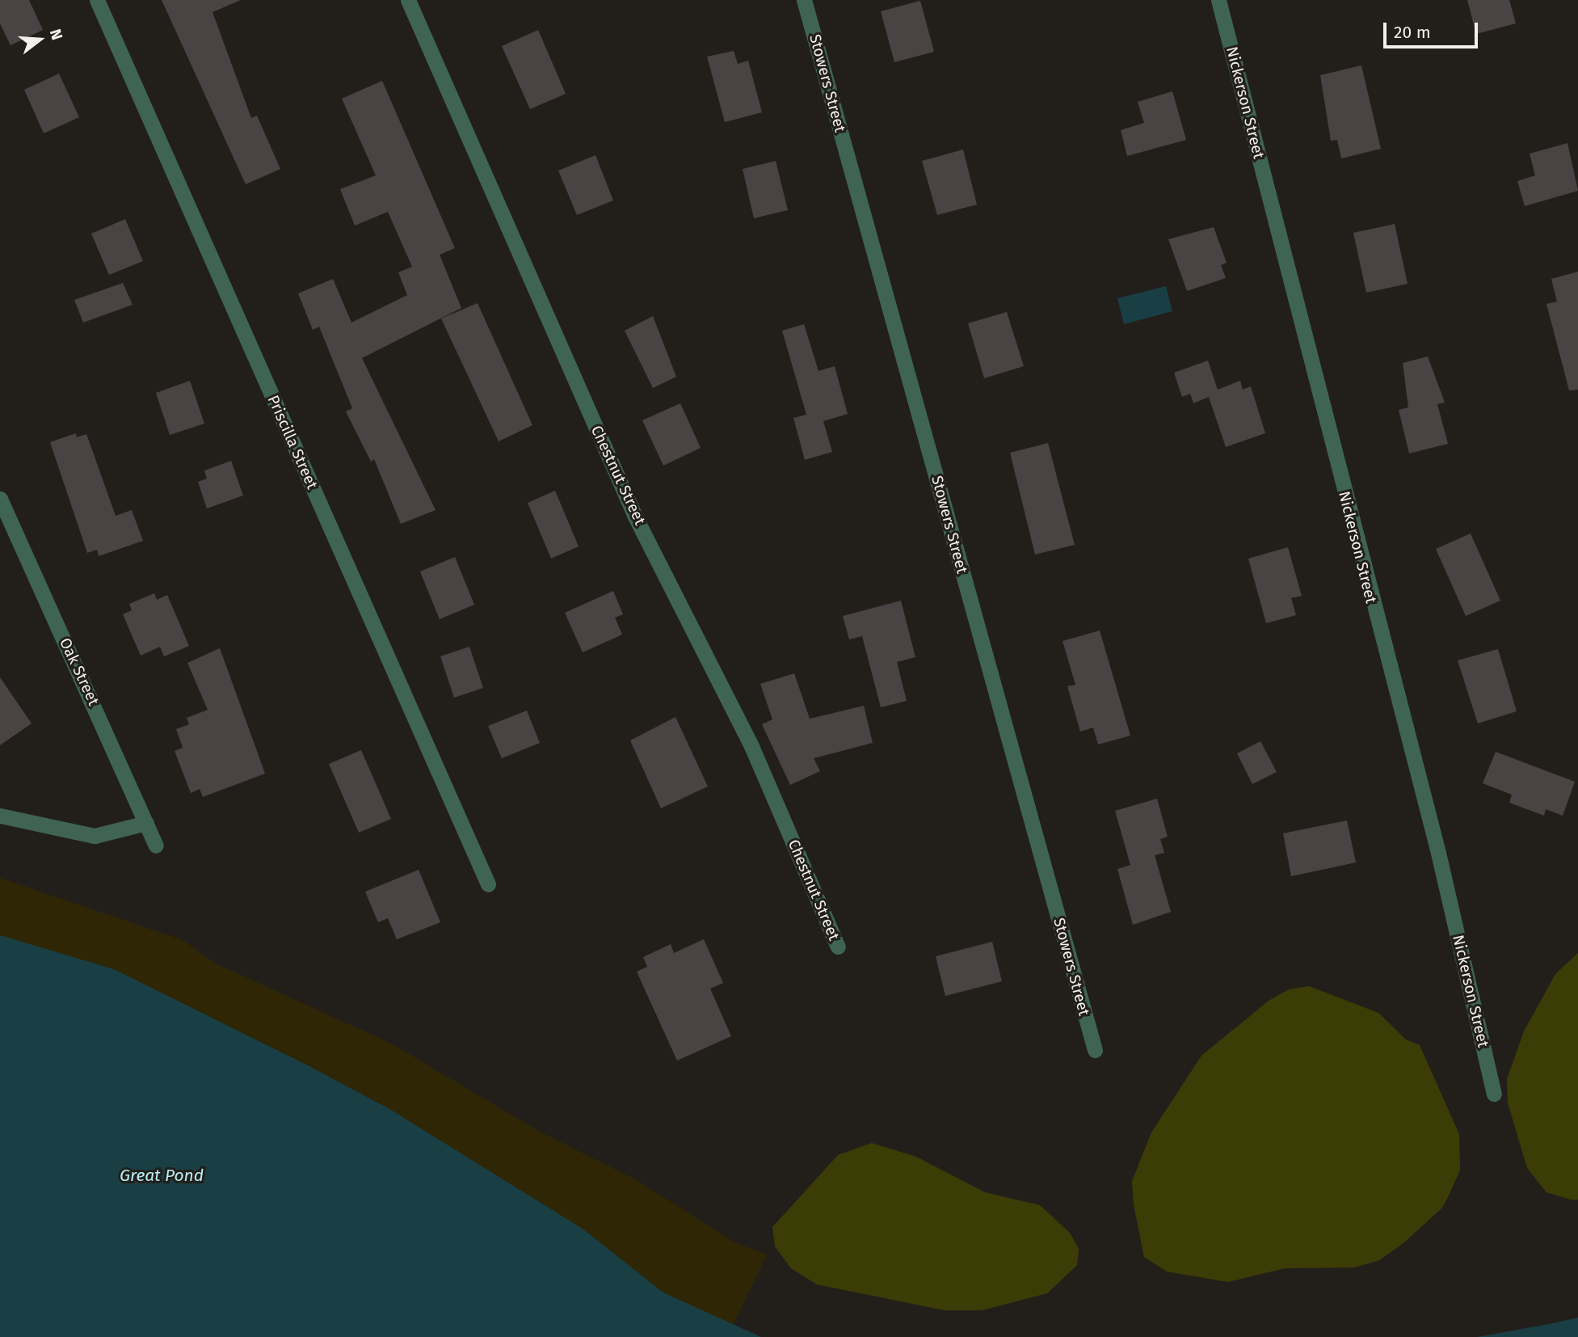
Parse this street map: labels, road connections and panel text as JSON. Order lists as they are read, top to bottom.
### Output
{
  "streets": {
    "street": [
      "Stowers Street",
      "Nickerson Street",
      "Priscilla Street",
      "Chestnut Street",
      "Oak Street"
    ]
  },
  "water": ["Great Pond"],
  "scale_bar": "20 m",
  "north": "right"
}
